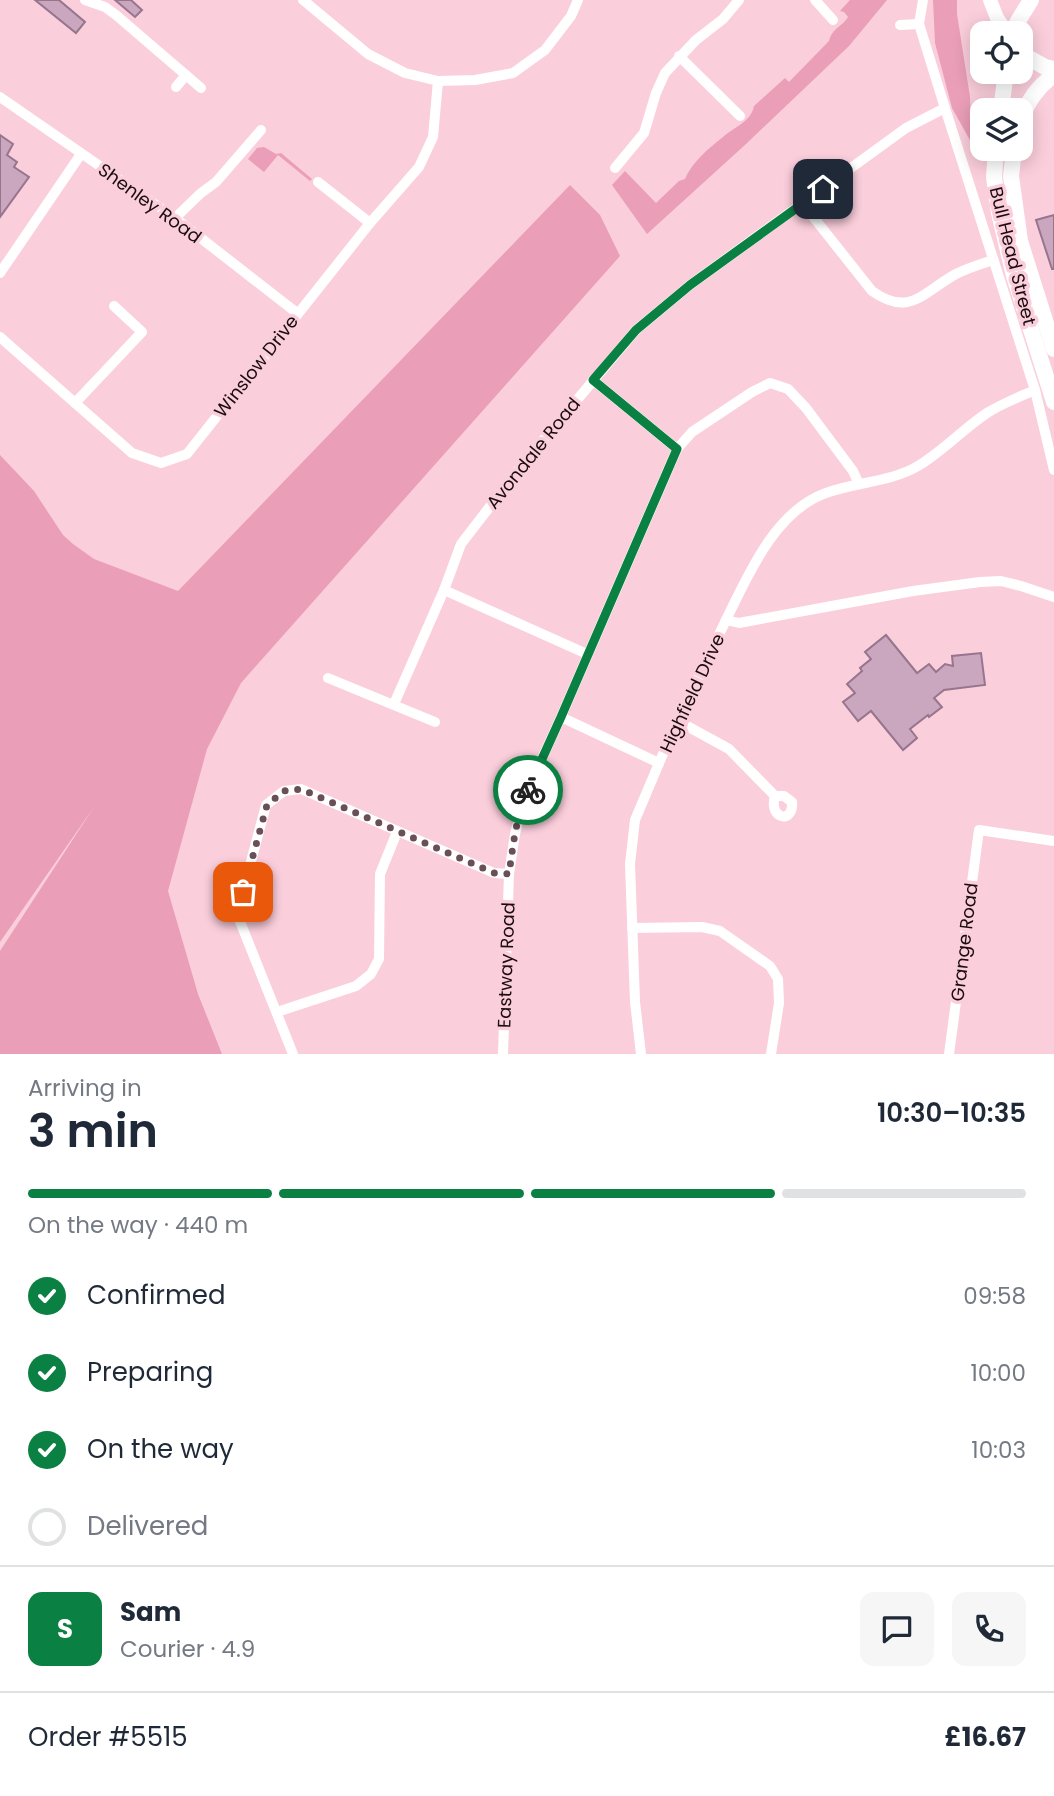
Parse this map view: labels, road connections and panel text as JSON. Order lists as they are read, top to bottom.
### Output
{
  "streets": {
    "main road": ["Bull Head Street"],
    "street": [
      "Shenley Road",
      "Winslow Drive",
      "Avondale Road",
      "Highfield Drive",
      "Grange Road",
      "Eastway Road"
    ]
  },
  "crossings": [
    ["Shenley Road", "Winslow Drive"]
  ],
  "page": {
    "heading": ["3 min", "Arriving in", "10:30–10:35"],
    "panel": [
      "Sam",
      "Courier · 4.9",
      "Order #5515",
      "£16.67"
    ],
    "bar": "On the way · 440 m",
    "list": [
      ["Confirmed", "09:58"],
      ["Preparing", "10:00"],
      ["On the way", "10:03"],
      "Delivered"
    ],
    "round": "S"
  }
}
